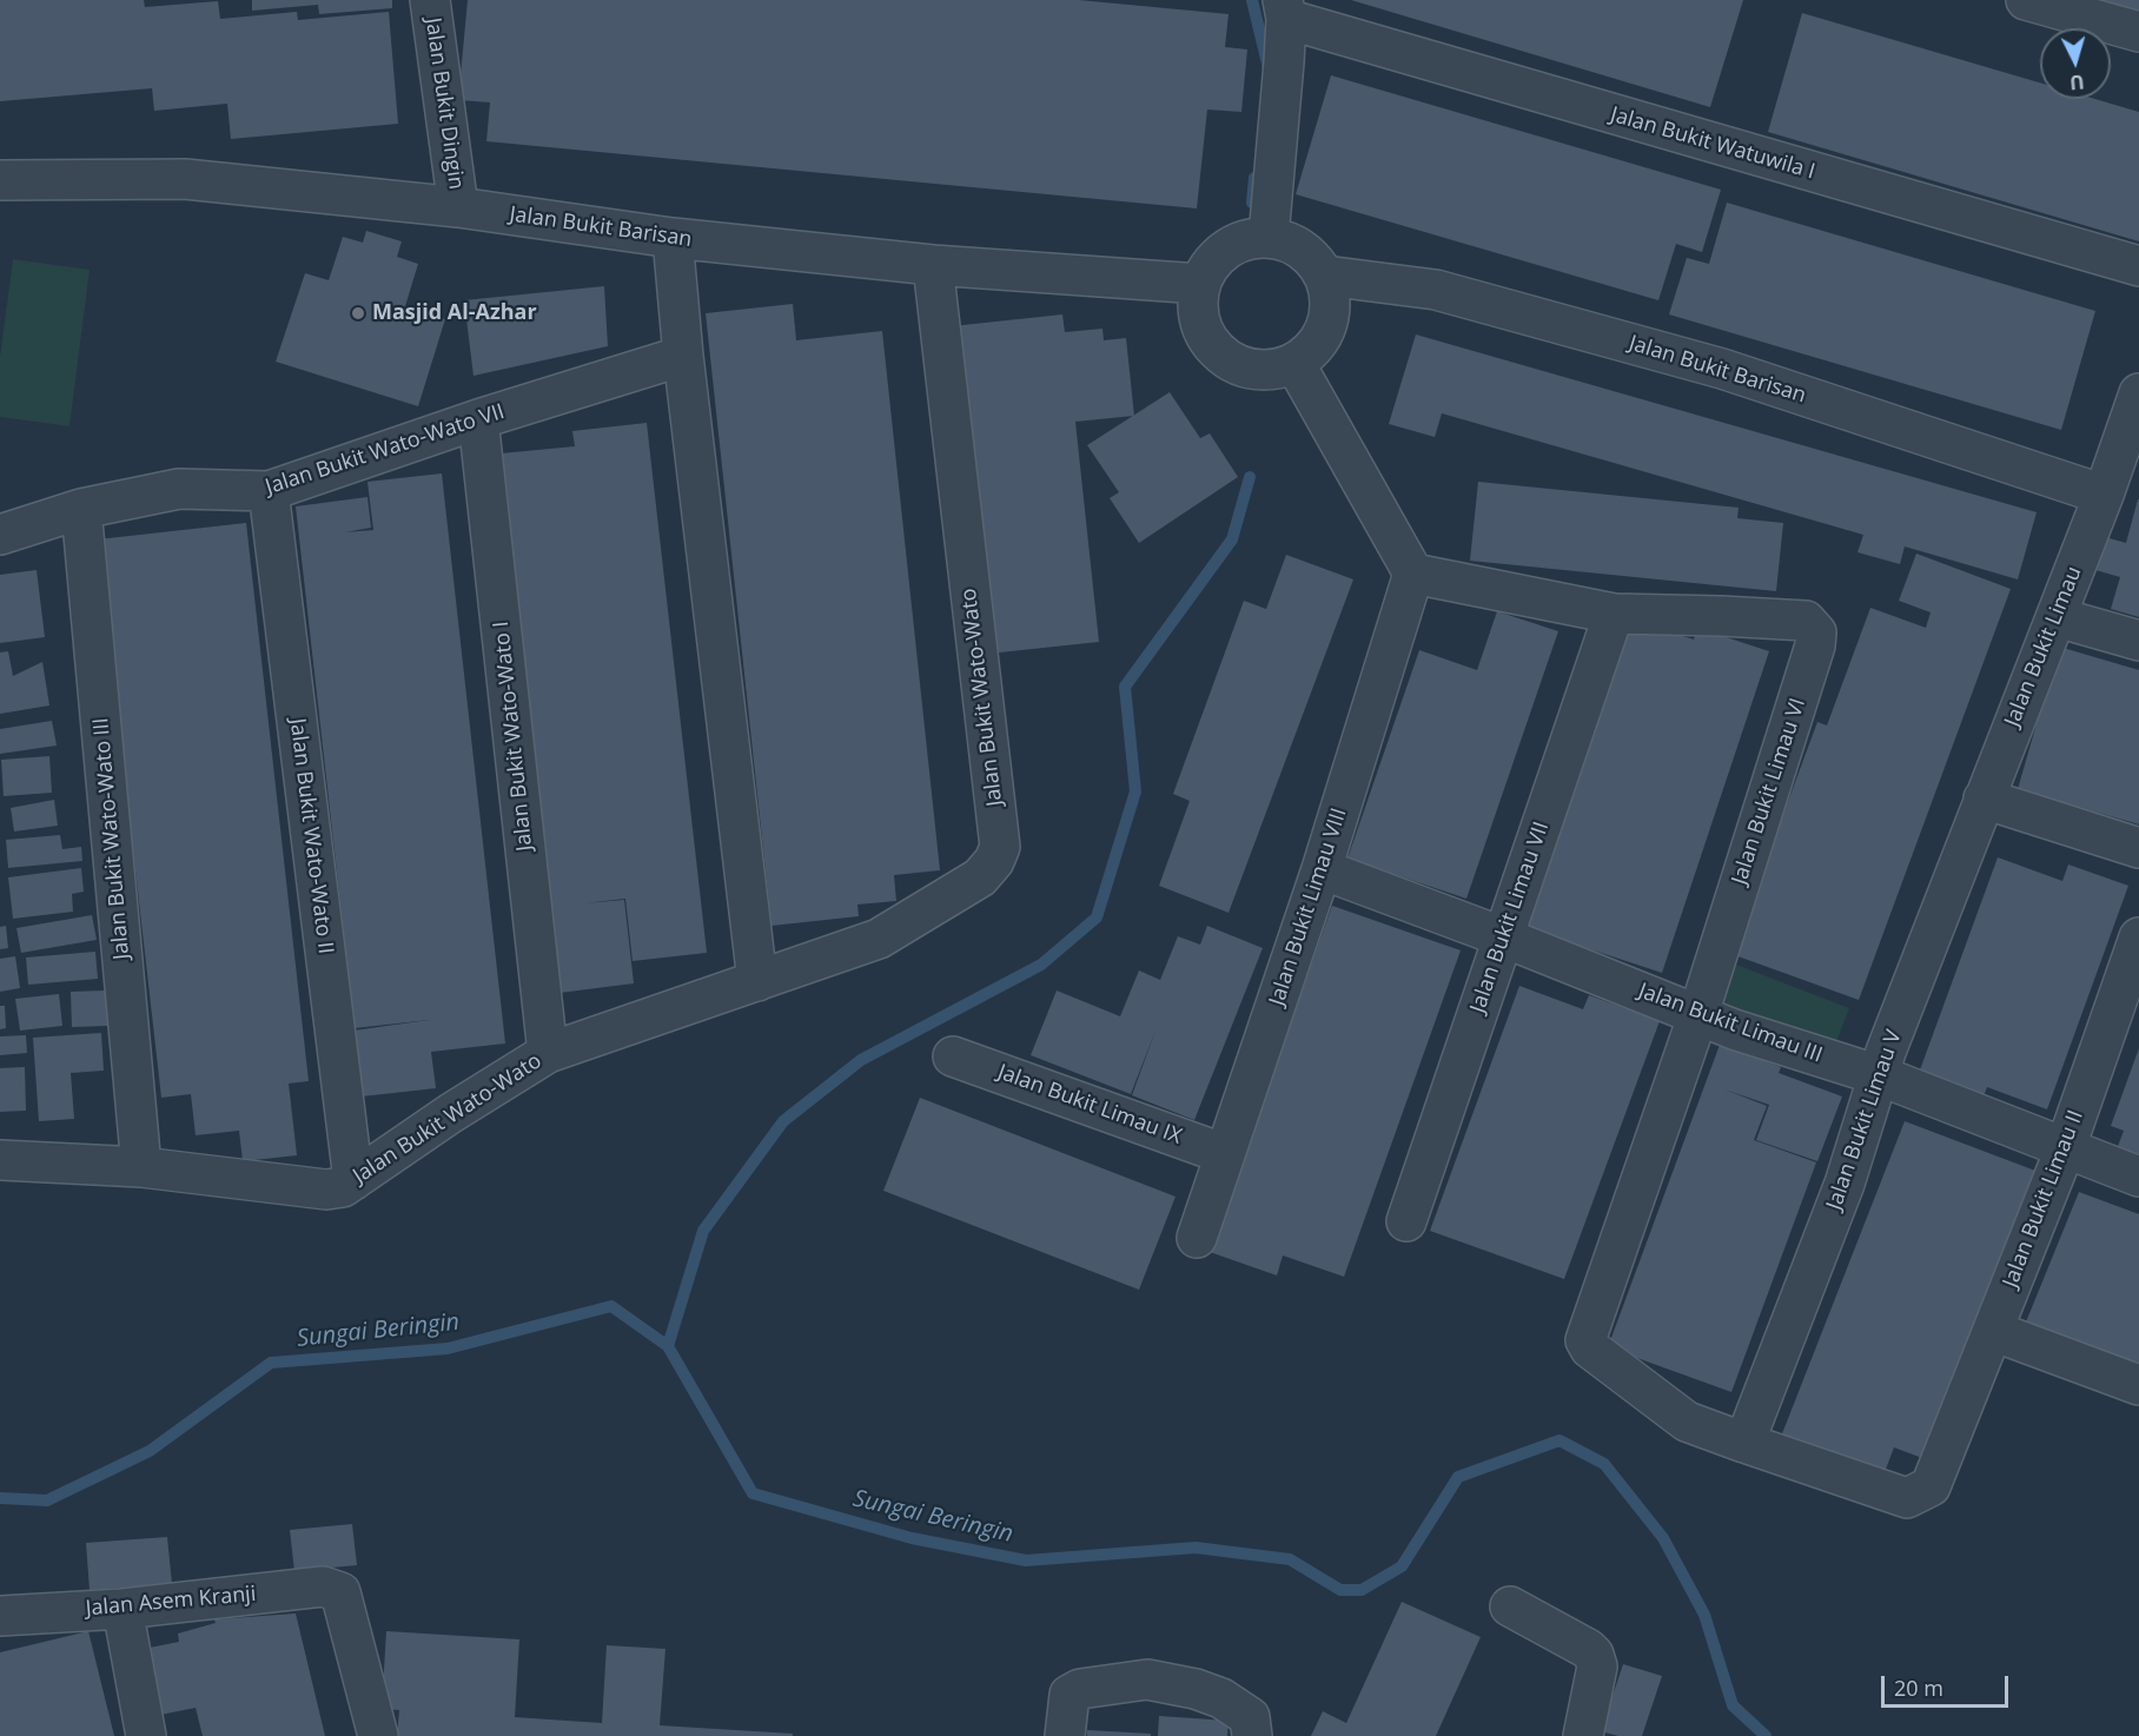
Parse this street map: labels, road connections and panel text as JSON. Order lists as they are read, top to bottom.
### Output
{
  "streets": {
    "street": [
      "Jalan Bukit Dingin",
      "Jalan Bukit Watuwila I",
      "Jalan Bukit Barisan",
      "Jalan Bukit Wato-Wato VII",
      "Jalan Bukit Limau",
      "Jalan Bukit Wato-Wato",
      "Jalan Bukit Wato-Wato I",
      "Jalan Bukit Limau VI",
      "Jalan Bukit Wato-Wato II",
      "Jalan Bukit Wato-Wato III",
      "Jalan Bukit Limau VIII",
      "Jalan Bukit Limau VII",
      "Jalan Bukit Limau III",
      "Jalan Bukit Limau IX",
      "Jalan Bukit Limau V",
      "Jalan Bukit Limau II",
      "Jalan Asem Kranji"
    ]
  },
  "crossings": [
    ["Jalan Bukit Dingin", "Jalan Bukit Barisan"],
    ["Jalan Bukit Barisan", "Jalan Bukit Limau"],
    ["Jalan Bukit Barisan", "Jalan Bukit Wato-Wato"],
    ["Jalan Bukit Wato-Wato VII", "Jalan Bukit Wato-Wato I"],
    ["Jalan Bukit Wato-Wato VII", "Jalan Bukit Wato-Wato II"],
    ["Jalan Bukit Wato-Wato VII", "Jalan Bukit Wato-Wato III"],
    ["Jalan Bukit Limau", "Jalan Bukit Limau V"],
    ["Jalan Bukit Wato-Wato", "Jalan Bukit Wato-Wato I"],
    ["Jalan Bukit Wato-Wato", "Jalan Bukit Wato-Wato II"],
    ["Jalan Bukit Wato-Wato", "Jalan Bukit Wato-Wato III"],
    ["Jalan Bukit Limau VI", "Jalan Bukit Limau VIII"],
    ["Jalan Bukit Limau VI", "Jalan Bukit Limau VII"],
    ["Jalan Bukit Limau VI", "Jalan Bukit Limau III"],
    ["Jalan Bukit Limau VI", "Jalan Bukit Limau II"],
    ["Jalan Bukit Limau VIII", "Jalan Bukit Limau III"],
    ["Jalan Bukit Limau VIII", "Jalan Bukit Limau IX"],
    ["Jalan Bukit Limau VII", "Jalan Bukit Limau III"],
    ["Jalan Bukit Limau III", "Jalan Bukit Limau V"],
    ["Jalan Bukit Limau III", "Jalan Bukit Limau II"],
    ["Jalan Bukit Limau V", "Jalan Bukit Limau II"]
  ],
  "water": ["Sungai Beringin"],
  "places": ["Masjid Al-Azhar"],
  "scale_bar": "20 m",
  "north": "bottom"
}
